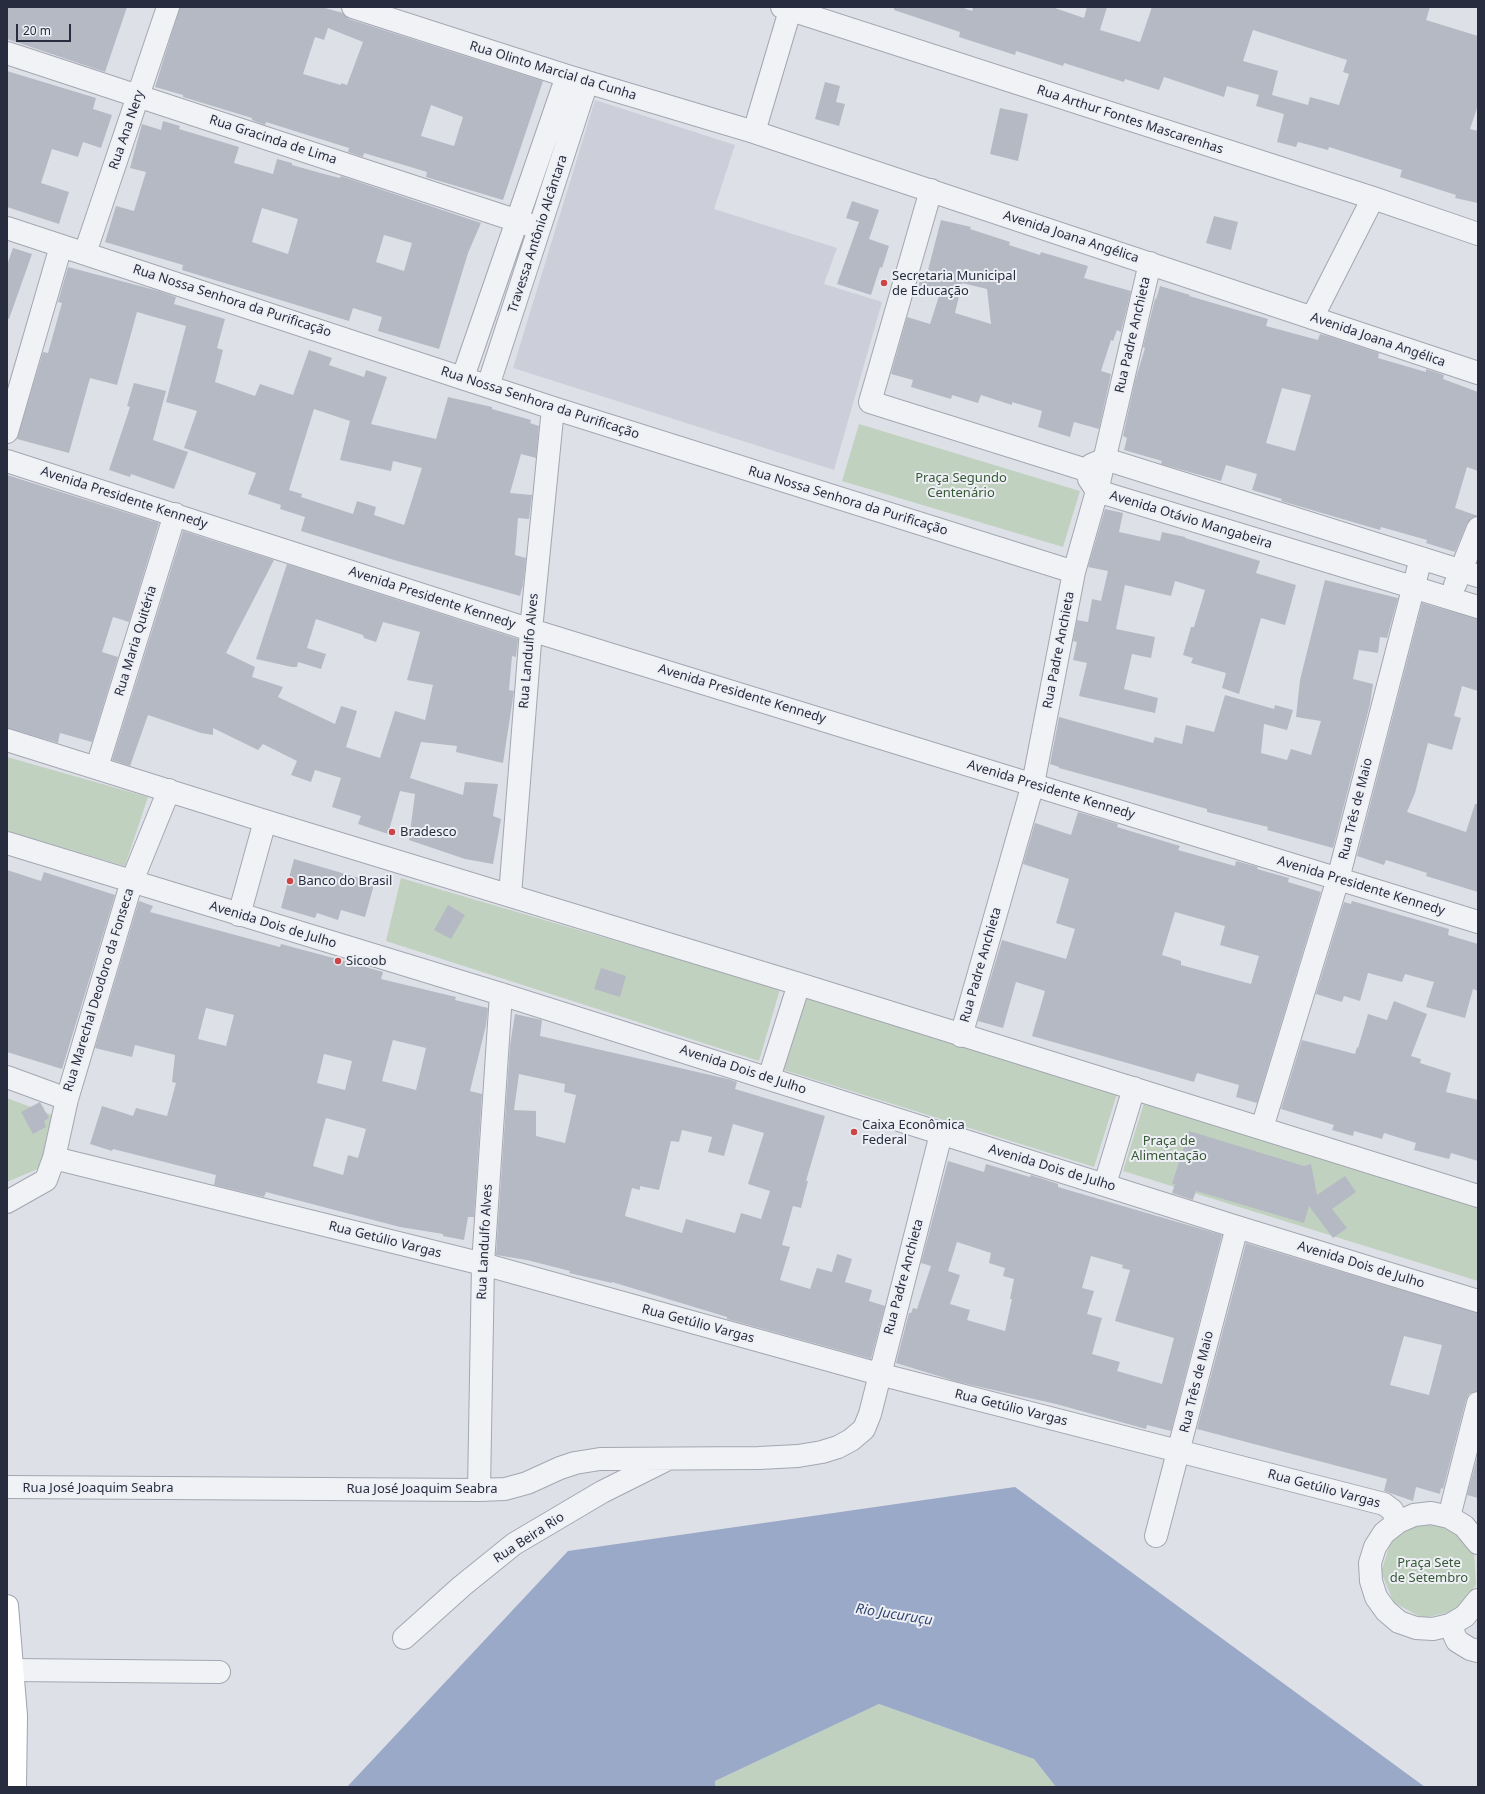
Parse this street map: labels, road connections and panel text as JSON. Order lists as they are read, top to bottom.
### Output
{
  "streets": {
    "street": [
      "Rua Olinto Marcial da Cunha",
      "Rua Arthur Fontes Mascarenhas",
      "Rua Ana Nery",
      "Rua Gracinda de Lima",
      "Travessa Antônio Alcântara",
      "Avenida Joana Angélica",
      "Rua Nossa Senhora da Purificação",
      "Rua Padre Anchieta",
      "Avenida Presidente Kennedy",
      "Avenida Otávio Mangabeira",
      "Rua Maria Quitéria",
      "Rua Landulfo Alves",
      "Rua Três de Maio",
      "Avenida Dois de Julho",
      "Rua Marechal Deodoro da Fonseca",
      "Rua Getúlio Vargas",
      "Rua José Joaquim Seabra",
      "Rua Beira Rio"
    ]
  },
  "crossings": [
    ["Rua Olinto Marcial da Cunha", "Travessa Antônio Alcântara"],
    ["Rua Olinto Marcial da Cunha", "Avenida Joana Angélica"],
    ["Rua Ana Nery", "Rua Gracinda de Lima"],
    ["Rua Ana Nery", "Rua Nossa Senhora da Purificação"],
    ["Rua Gracinda de Lima", "Travessa Antônio Alcântara"],
    ["Travessa Antônio Alcântara", "Rua Nossa Senhora da Purificação"],
    ["Avenida Joana Angélica", "Rua Padre Anchieta"],
    ["Rua Nossa Senhora da Purificação", "Rua Padre Anchieta"],
    ["Rua Nossa Senhora da Purificação", "Rua Landulfo Alves"],
    ["Rua Padre Anchieta", "Avenida Presidente Kennedy"],
    ["Rua Padre Anchieta", "Avenida Otávio Mangabeira"],
    ["Rua Padre Anchieta", "Avenida Dois de Julho"],
    ["Rua Padre Anchieta", "Rua Getúlio Vargas"],
    ["Rua Padre Anchieta", "Rua José Joaquim Seabra"],
    ["Avenida Presidente Kennedy", "Rua Maria Quitéria"],
    ["Avenida Presidente Kennedy", "Rua Landulfo Alves"],
    ["Avenida Presidente Kennedy", "Rua Três de Maio"],
    ["Avenida Otávio Mangabeira", "Rua Três de Maio"],
    ["Rua Landulfo Alves", "Avenida Dois de Julho"],
    ["Rua Landulfo Alves", "Rua Getúlio Vargas"],
    ["Rua Landulfo Alves", "Rua José Joaquim Seabra"],
    ["Rua Três de Maio", "Avenida Dois de Julho"],
    ["Rua Três de Maio", "Rua Getúlio Vargas"],
    ["Avenida Dois de Julho", "Rua Marechal Deodoro da Fonseca"],
    ["Rua Marechal Deodoro da Fonseca", "Rua Getúlio Vargas"],
    ["Rua Getúlio Vargas", "Rua José Joaquim Seabra"],
    ["Rua José Joaquim Seabra", "Rua Beira Rio"]
  ],
  "water": ["Rio Jucuruçu"],
  "parks": ["Praça Segundo Centenário", "Praça de Alimentação", "Praça Sete de Setembro"],
  "places": [
    "Secretaria Municipal de Educação",
    "Bradesco",
    "Banco do Brasil",
    "Sicoob",
    "Caixa Econômica Federal"
  ],
  "scale_bar": "20 m"
}
